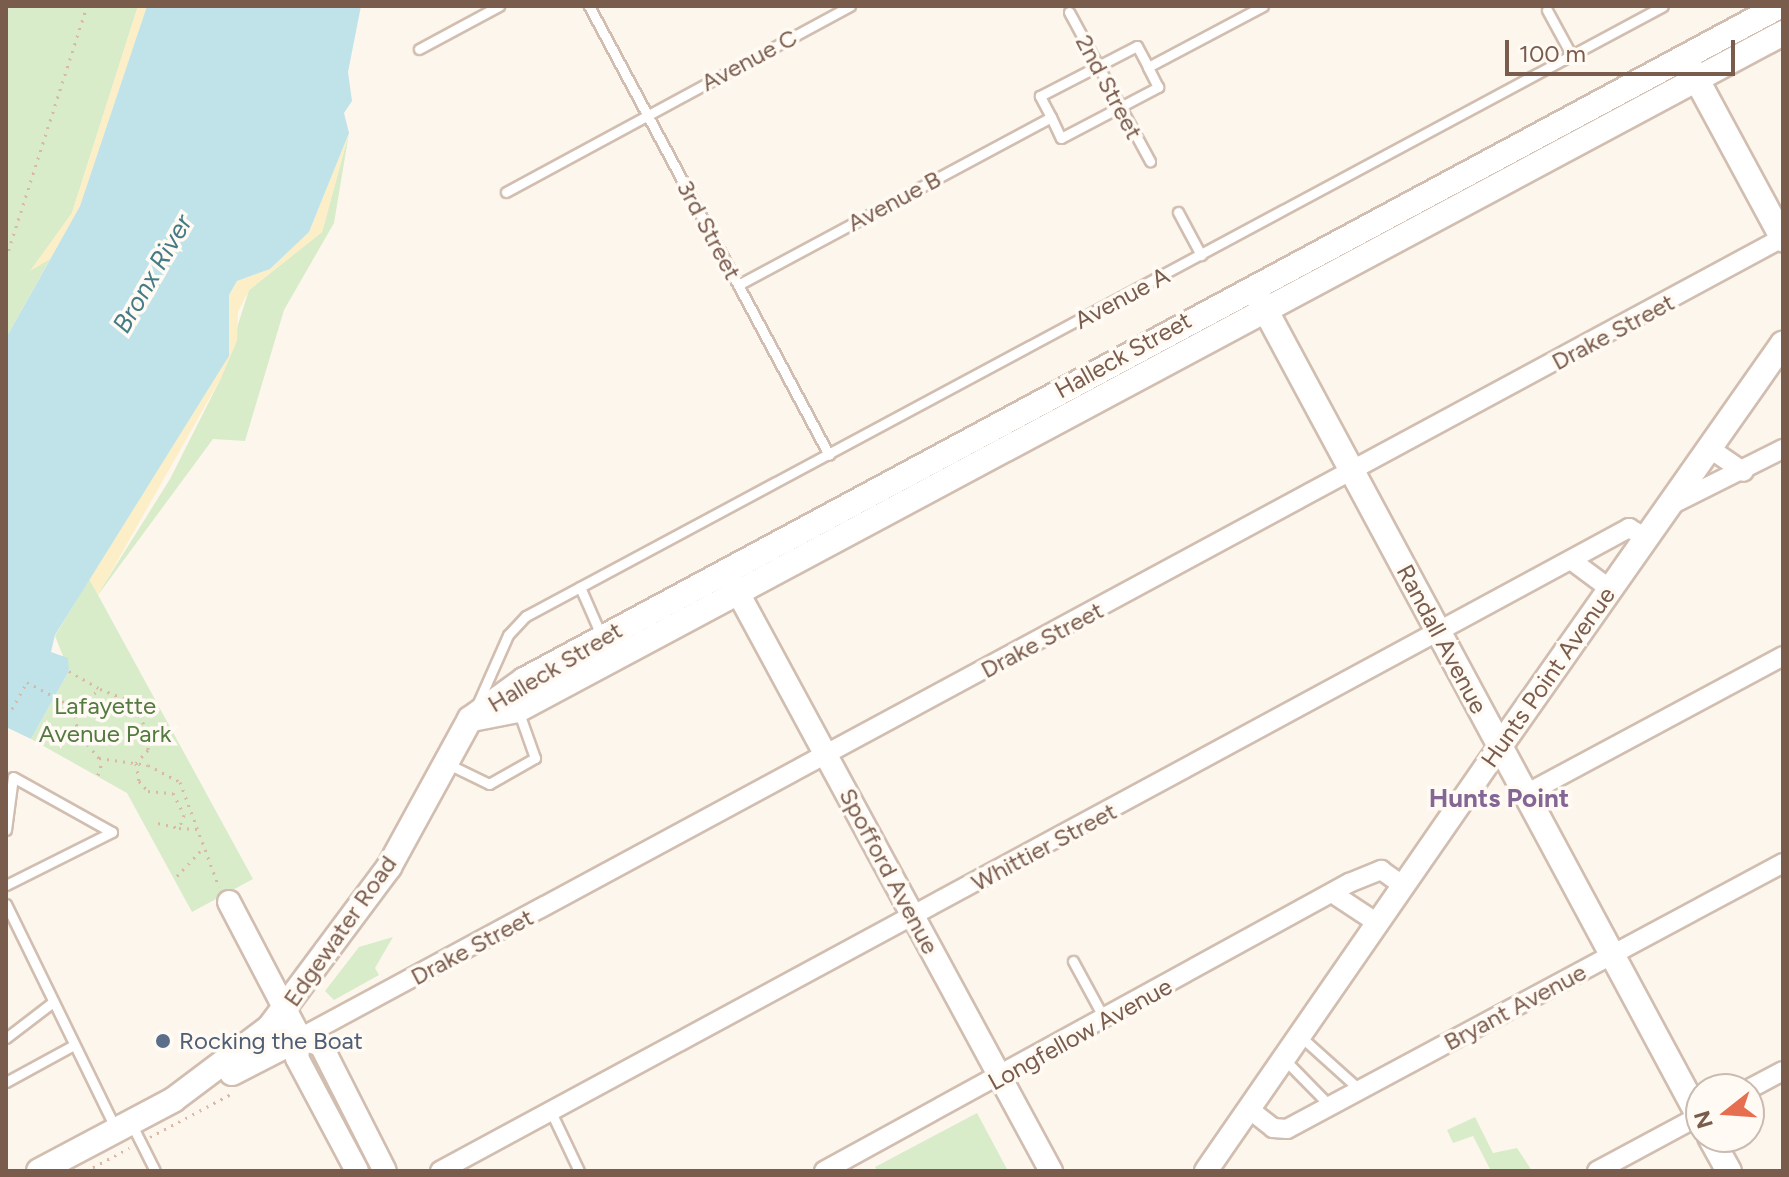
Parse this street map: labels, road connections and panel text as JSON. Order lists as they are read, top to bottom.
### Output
{
  "streets": {
    "main road": [
      "Halleck Street",
      "Randall Avenue",
      "Hunts Point Avenue",
      "Edgewater Road"
    ],
    "street": [
      "Drake Street",
      "Whittier Street",
      "Spofford Avenue",
      "Bryant Avenue",
      "Longfellow Avenue"
    ],
    "lane": [
      "Avenue C",
      "2nd Street",
      "Avenue B",
      "3rd Street",
      "Avenue A"
    ]
  },
  "crossings": [
    ["Avenue C", "3rd Street"],
    ["Avenue B", "3rd Street"],
    ["3rd Street", "Avenue A"],
    ["Avenue A", "Halleck Street"],
    ["Avenue A", "Edgewater Road"],
    ["Drake Street", "Randall Avenue"],
    ["Drake Street", "Spofford Avenue"],
    ["Halleck Street", "Randall Avenue"],
    ["Halleck Street", "Spofford Avenue"],
    ["Halleck Street", "Edgewater Road"],
    ["Randall Avenue", "Hunts Point Avenue"],
    ["Randall Avenue", "Whittier Street"],
    ["Randall Avenue", "Bryant Avenue"],
    ["Hunts Point Avenue", "Whittier Street"],
    ["Hunts Point Avenue", "Bryant Avenue"],
    ["Hunts Point Avenue", "Longfellow Avenue"],
    ["Whittier Street", "Spofford Avenue"],
    ["Spofford Avenue", "Longfellow Avenue"]
  ],
  "districts": ["Hunts Point"],
  "water": ["Bronx River"],
  "parks": ["Lafayette Avenue Park"],
  "places": ["Rocking the Boat"],
  "scale_bar": "100 m",
  "north": "left"
}
